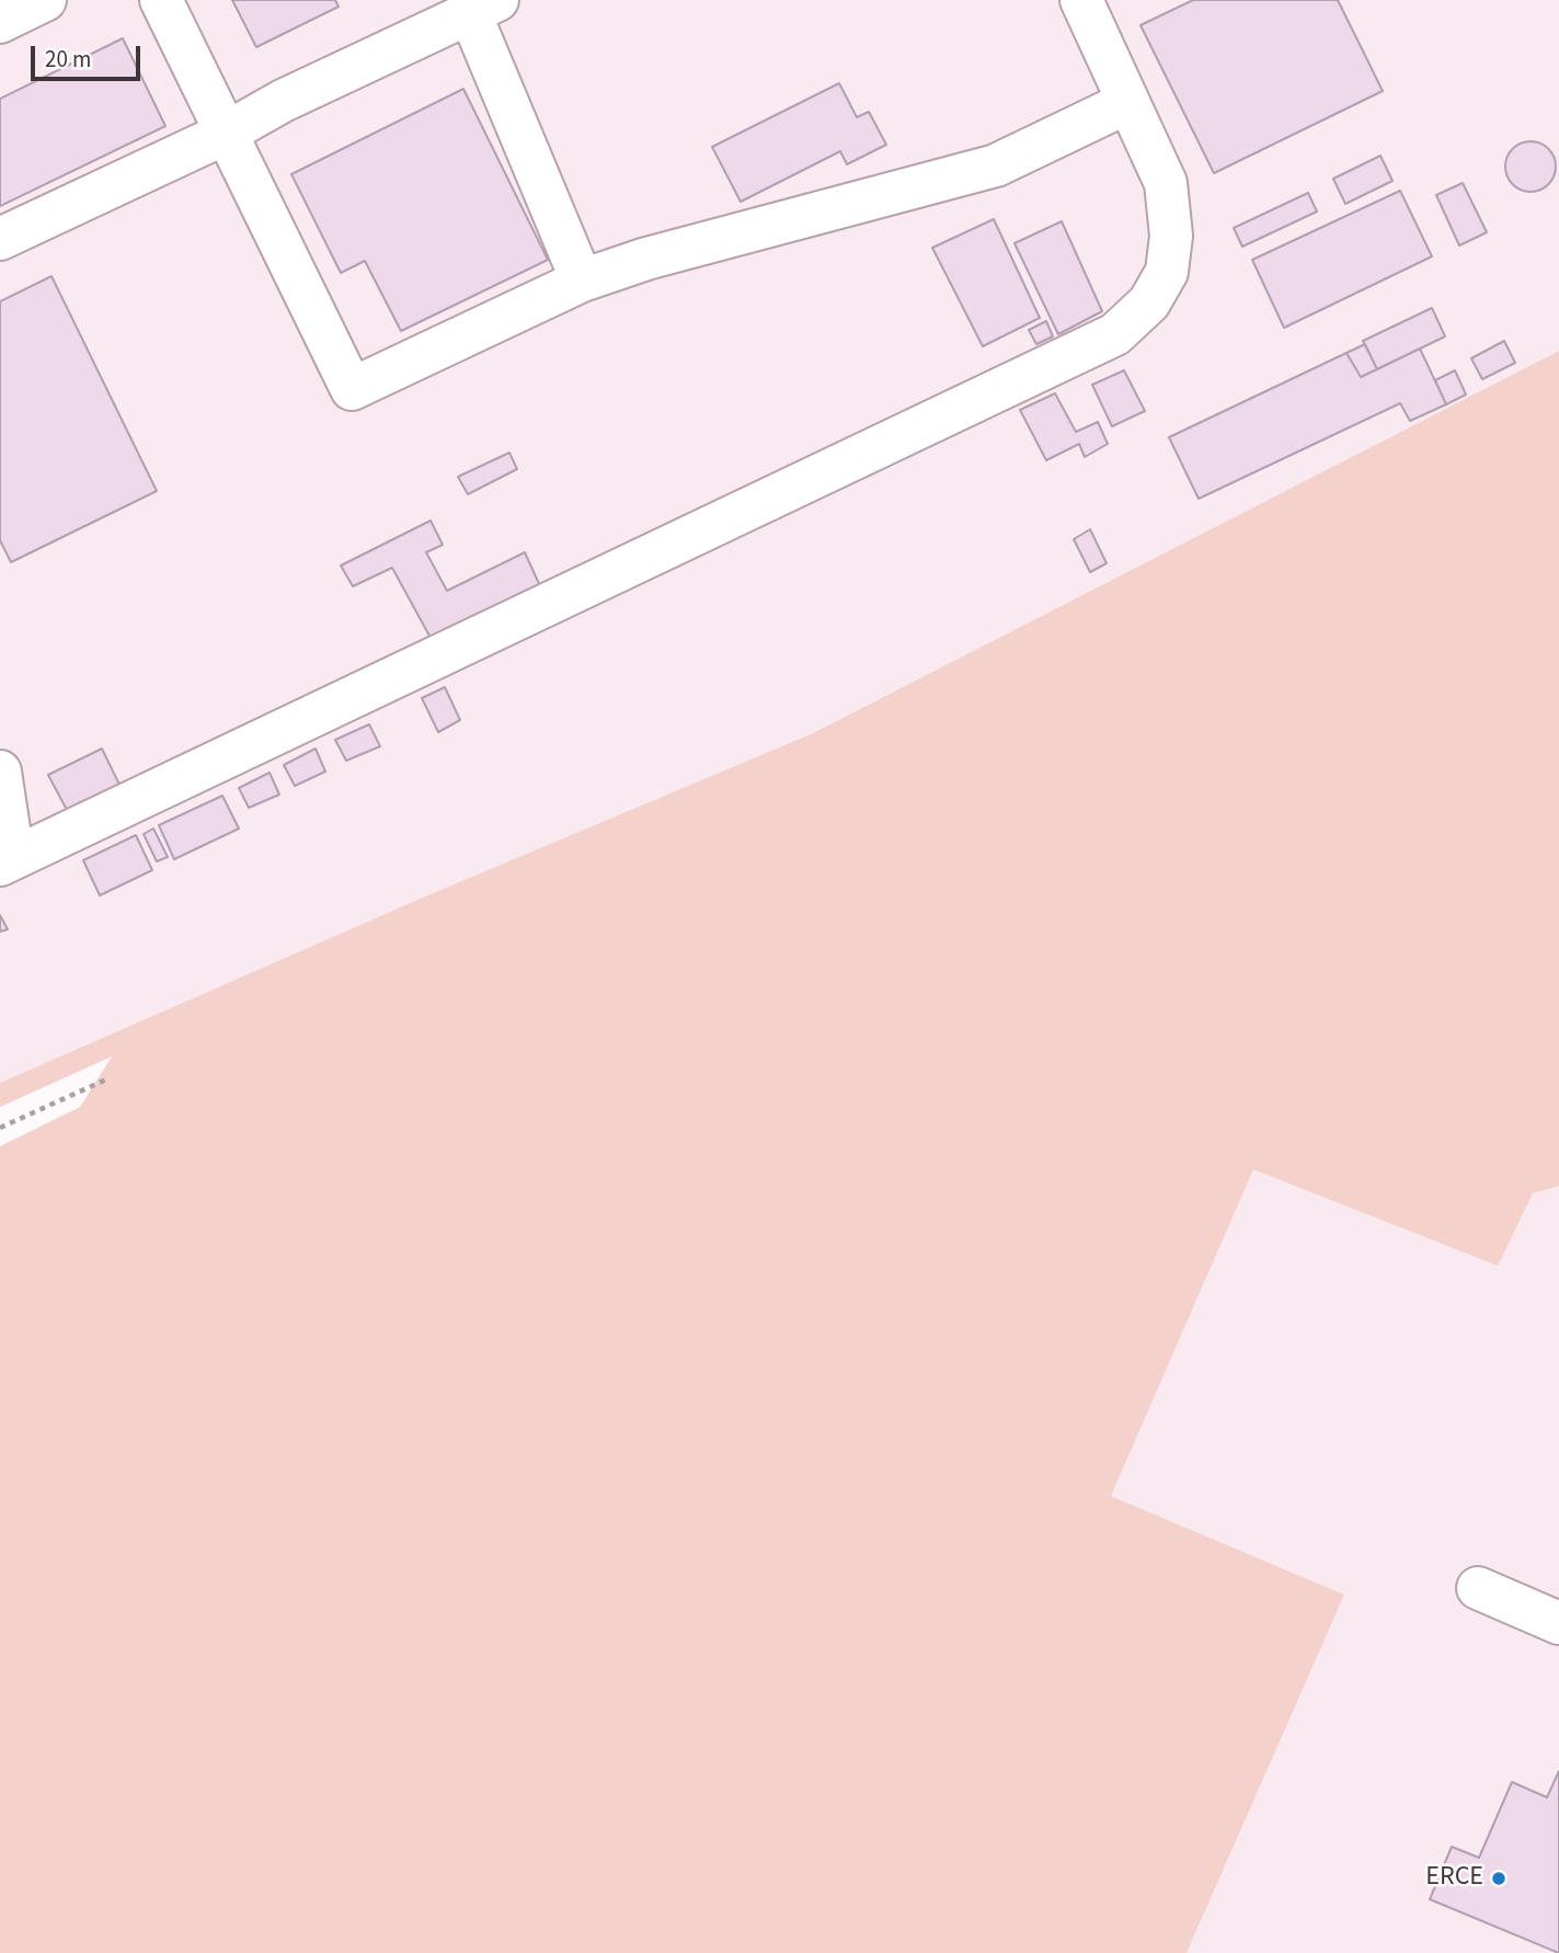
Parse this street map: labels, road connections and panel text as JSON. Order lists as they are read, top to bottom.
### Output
{
  "places": ["ERCE"],
  "scale_bar": "20 m"
}
